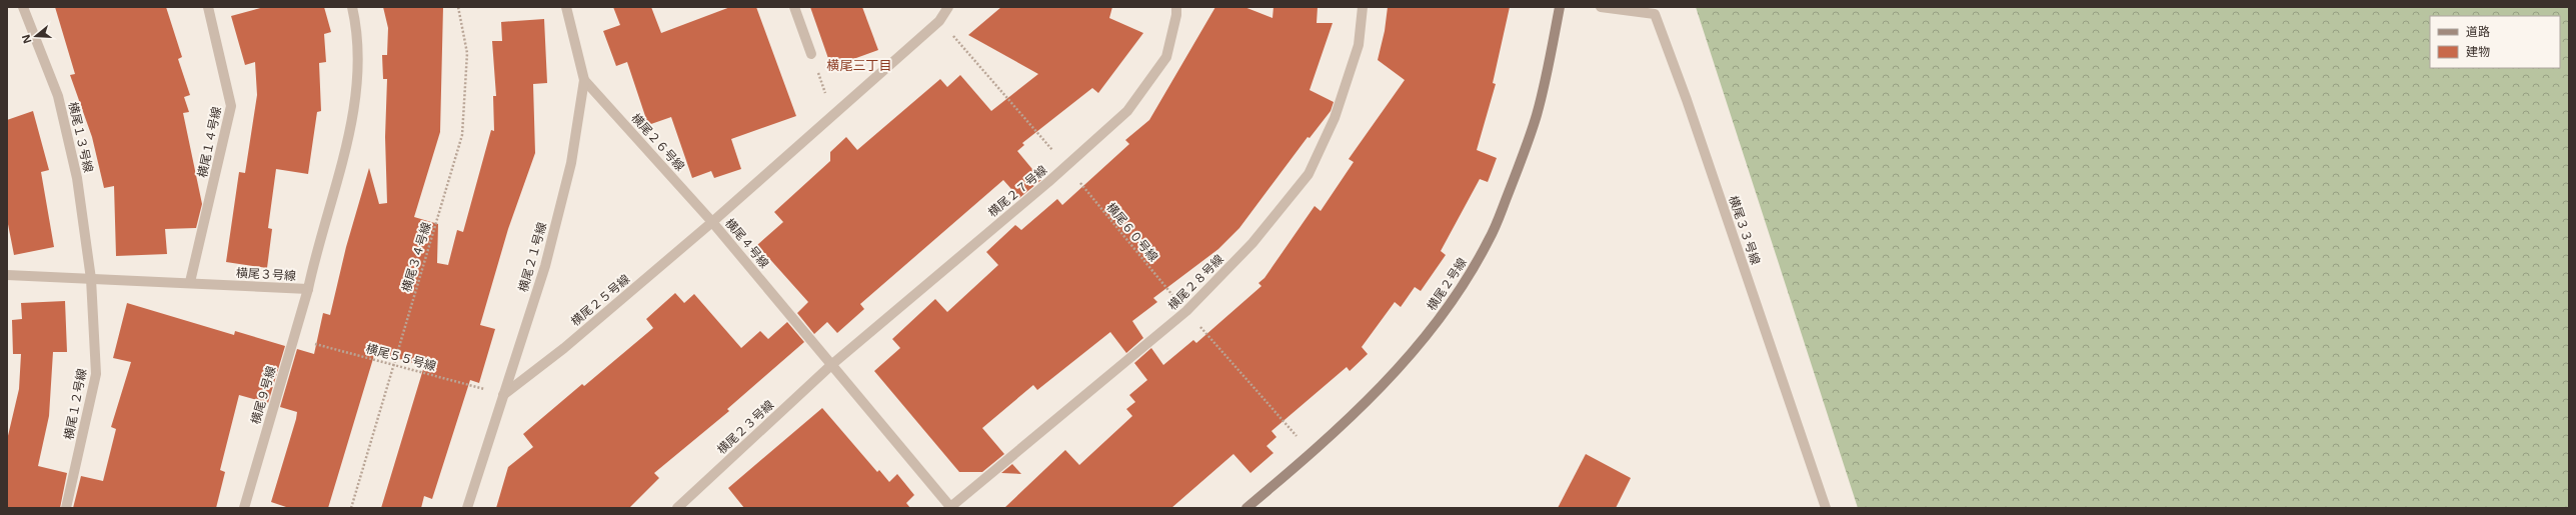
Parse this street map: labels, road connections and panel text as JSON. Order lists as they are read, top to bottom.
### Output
{
  "streets": {
    "street": [
      "横尾１３号線",
      "横尾１４号線",
      "横尾２６号線",
      "横尾２７号線",
      "横尾３３号線",
      "横尾４号線",
      "横尾２１号線",
      "横尾３号線",
      "横尾２８号線",
      "横尾２号線",
      "横尾２５号線",
      "横尾９号線",
      "横尾１２号線",
      "横尾２３号線"
    ],
    "path": ["横尾６０号線", "横尾３４号線", "横尾５５号線"]
  },
  "crossings": [
    ["横尾１３号線", "横尾３号線"],
    ["横尾１３号線", "横尾１２号線"],
    ["横尾１４号線", "横尾３号線"],
    ["横尾２６号線", "横尾４号線"],
    ["横尾２６号線", "横尾２１号線"],
    ["横尾２６号線", "横尾２５号線"],
    ["横尾２７号線", "横尾６０号線"],
    ["横尾２７号線", "横尾４号線"],
    ["横尾２７号線", "横尾２３号線"],
    ["横尾６０号線", "横尾４号線"],
    ["横尾６０号線", "横尾２８号線"],
    ["横尾６０号線", "横尾２号線"],
    ["横尾４号線", "横尾２８号線"],
    ["横尾４号線", "横尾２５号線"],
    ["横尾４号線", "横尾２３号線"],
    ["横尾３４号線", "横尾５５号線"],
    ["横尾２１号線", "横尾２５号線"],
    ["横尾２１号線", "横尾５５号線"],
    ["横尾３号線", "横尾９号線"],
    ["横尾３号線", "横尾１２号線"],
    ["横尾２５号線", "横尾５５号線"],
    ["横尾５５号線", "横尾９号線"]
  ],
  "districts": ["横尾三丁目"],
  "legend": ["道路", "建物"],
  "north": "left"
}
